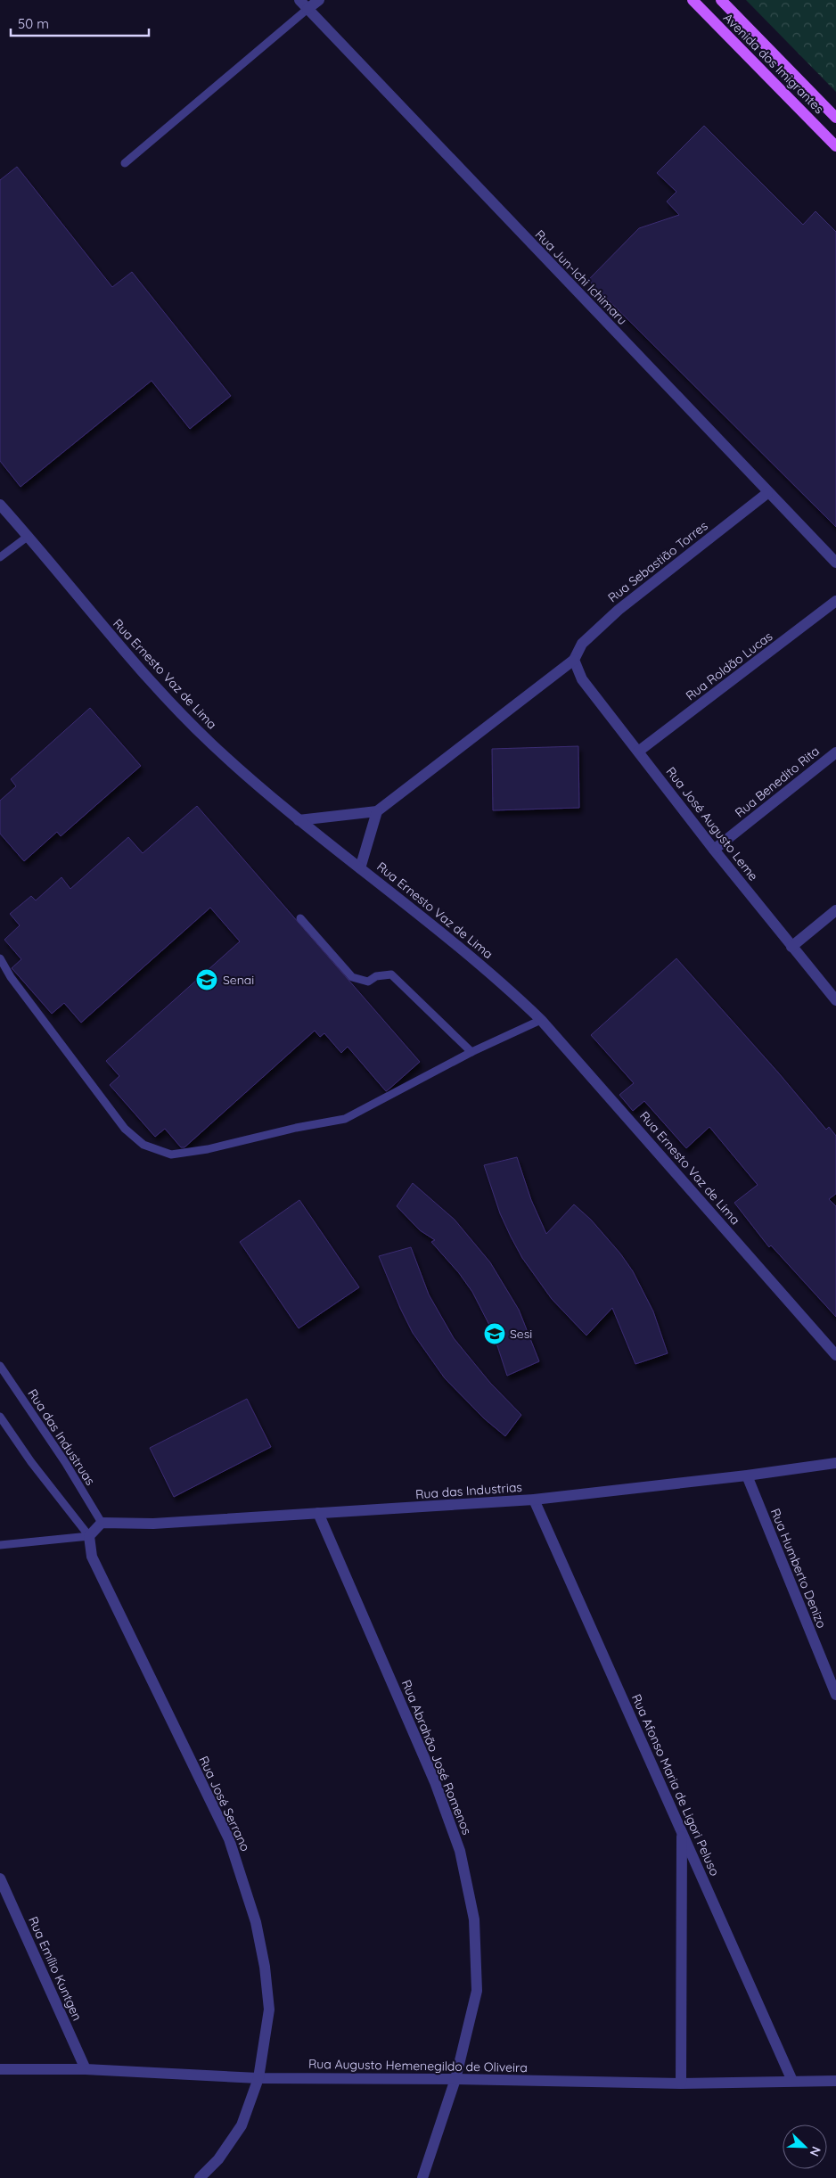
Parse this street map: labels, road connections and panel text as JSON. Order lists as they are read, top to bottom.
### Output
{
  "streets": {
    "main road": ["Avenida dos Imigrantes"],
    "street": [
      "Rua Jun-Ichi Ichimaru",
      "Rua Sebastião Torres",
      "Rua Roldão Lucas",
      "Rua Ernesto Vaz de Lima",
      "Rua Benedito Rita",
      "Rua José Augusto Leme",
      "Rua das Industrias",
      "Rua Humberto Denizo",
      "Rua Abrahão José Romenos",
      "Rua Afonso Maria de Ligori Peluso",
      "Rua José Serrano",
      "Rua Emílio Kuntgen",
      "Rua Augusto Hemenegildo de Oliveira"
    ],
    "lane": ["Rua das Industruas"]
  },
  "crossings": [
    ["Rua Jun-Ichi Ichimaru", "Rua Sebastião Torres"],
    ["Rua Sebastião Torres", "Rua José Augusto Leme"],
    ["Rua Roldão Lucas", "Rua José Augusto Leme"],
    ["Rua Benedito Rita", "Rua José Augusto Leme"],
    ["Rua das Industruas", "Rua das Industrias"],
    ["Rua das Industrias", "Rua Humberto Denizo"],
    ["Rua das Industrias", "Rua Abrahão José Romenos"],
    ["Rua das Industrias", "Rua Afonso Maria de Ligori Peluso"],
    ["Rua Abrahão José Romenos", "Rua Augusto Hemenegildo de Oliveira"],
    ["Rua Afonso Maria de Ligori Peluso", "Rua Augusto Hemenegildo de Oliveira"],
    ["Rua José Serrano", "Rua Augusto Hemenegildo de Oliveira"],
    ["Rua Emílio Kuntgen", "Rua Augusto Hemenegildo de Oliveira"]
  ],
  "places": {
    "school or university": ["Senai", "Sesi"]
  },
  "scale_bar": "50 m",
  "north": "bottom right"
}
